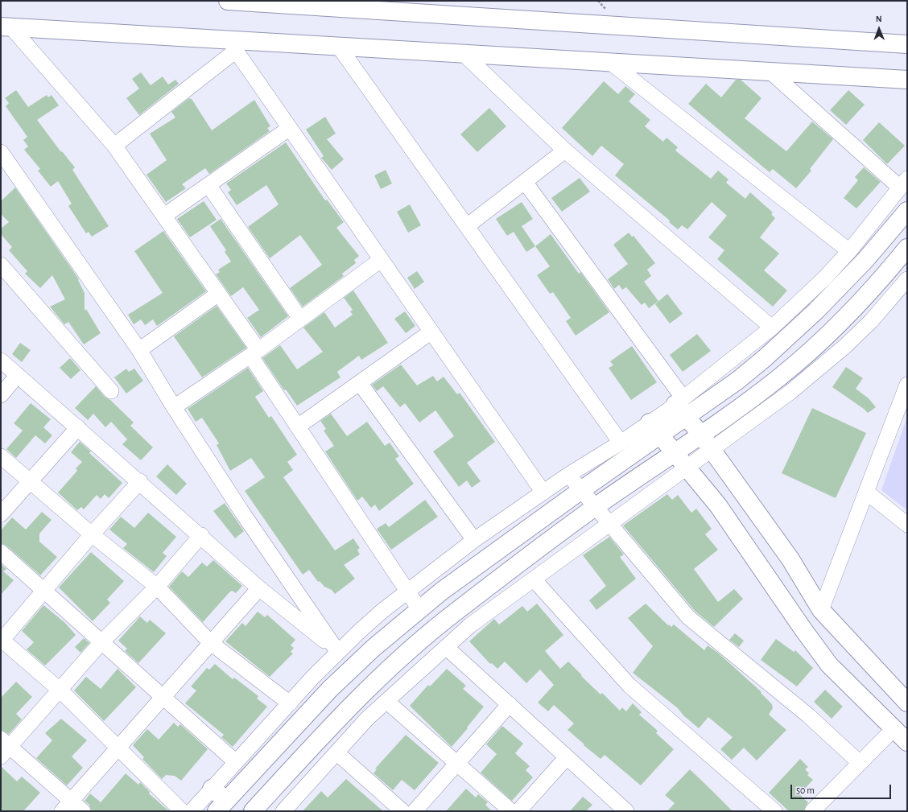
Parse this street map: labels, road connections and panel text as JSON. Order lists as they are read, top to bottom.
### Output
{
  "scale_bar": "50 m",
  "north": "top"
}
